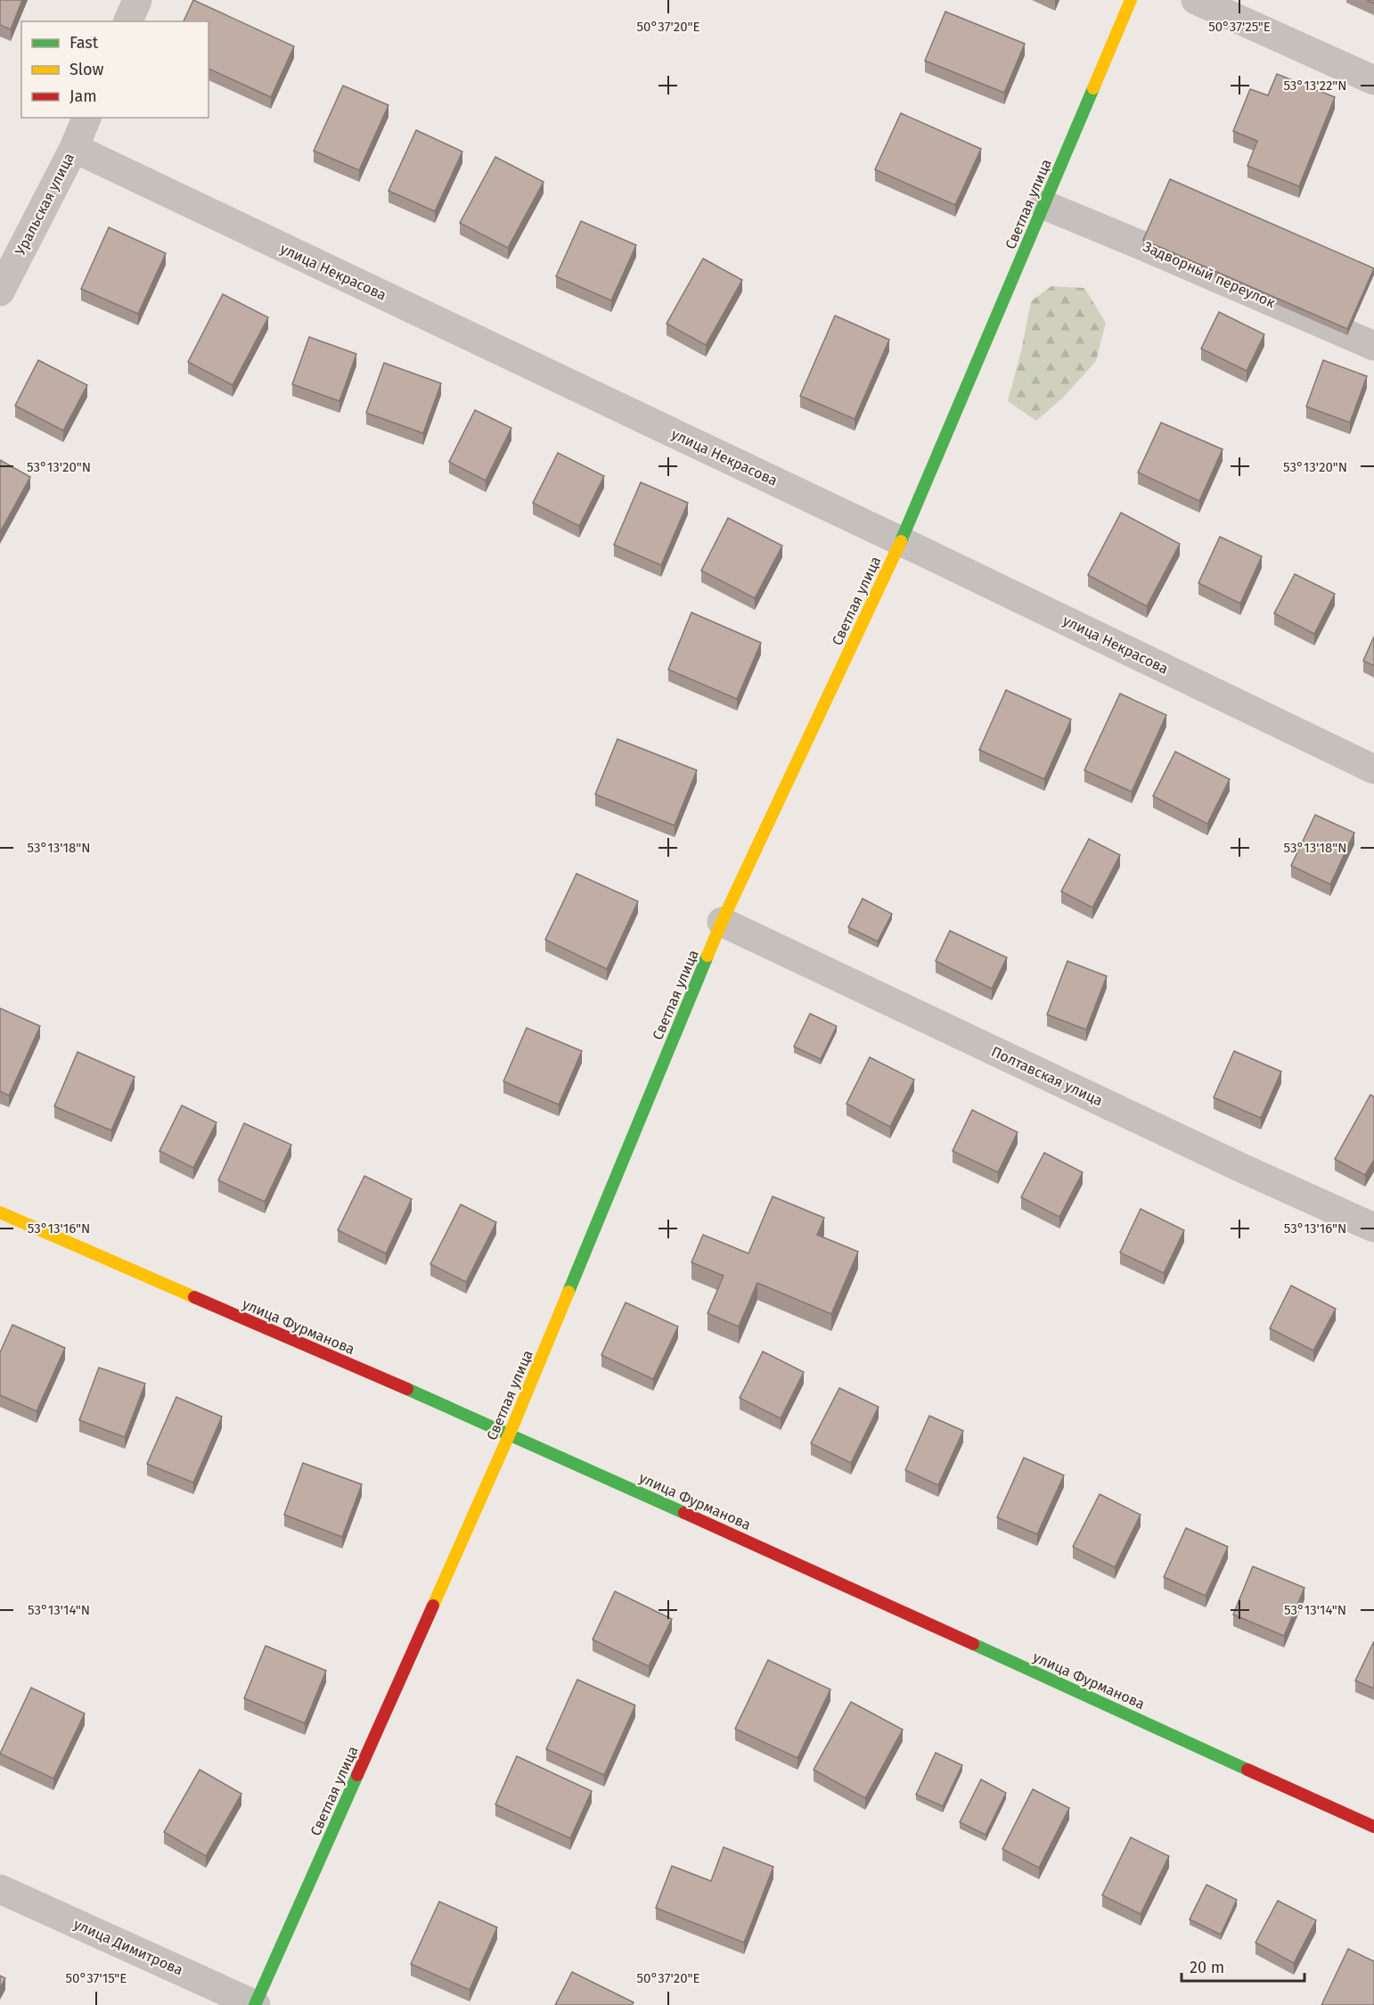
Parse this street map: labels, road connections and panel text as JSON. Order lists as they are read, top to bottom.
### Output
{
  "streets": {
    "main road": ["Светлая улица", "улица Фурманова"],
    "street": [
      "Уральская улица",
      "улица Некрасова",
      "Задворный переулок",
      "Полтавская улица",
      "улица Димитрова"
    ]
  },
  "crossings": [
    ["Уральская улица", "улица Некрасова"],
    ["Светлая улица", "улица Некрасова"],
    ["Светлая улица", "Задворный переулок"],
    ["Светлая улица", "Полтавская улица"],
    ["Светлая улица", "улица Фурманова"],
    ["Светлая улица", "улица Димитрова"]
  ],
  "legend": ["Fast", "Slow", "Jam"],
  "scale_bar": "20 m",
  "coordinates": [
    "50°37'20\"E",
    "50°37'25\"E",
    "53°13'22\"N",
    "53°13'20\"N",
    "53°13'18\"N",
    "53°13'16\"N",
    "53°13'14\"N",
    "50°37'15\"E"
  ]
}
